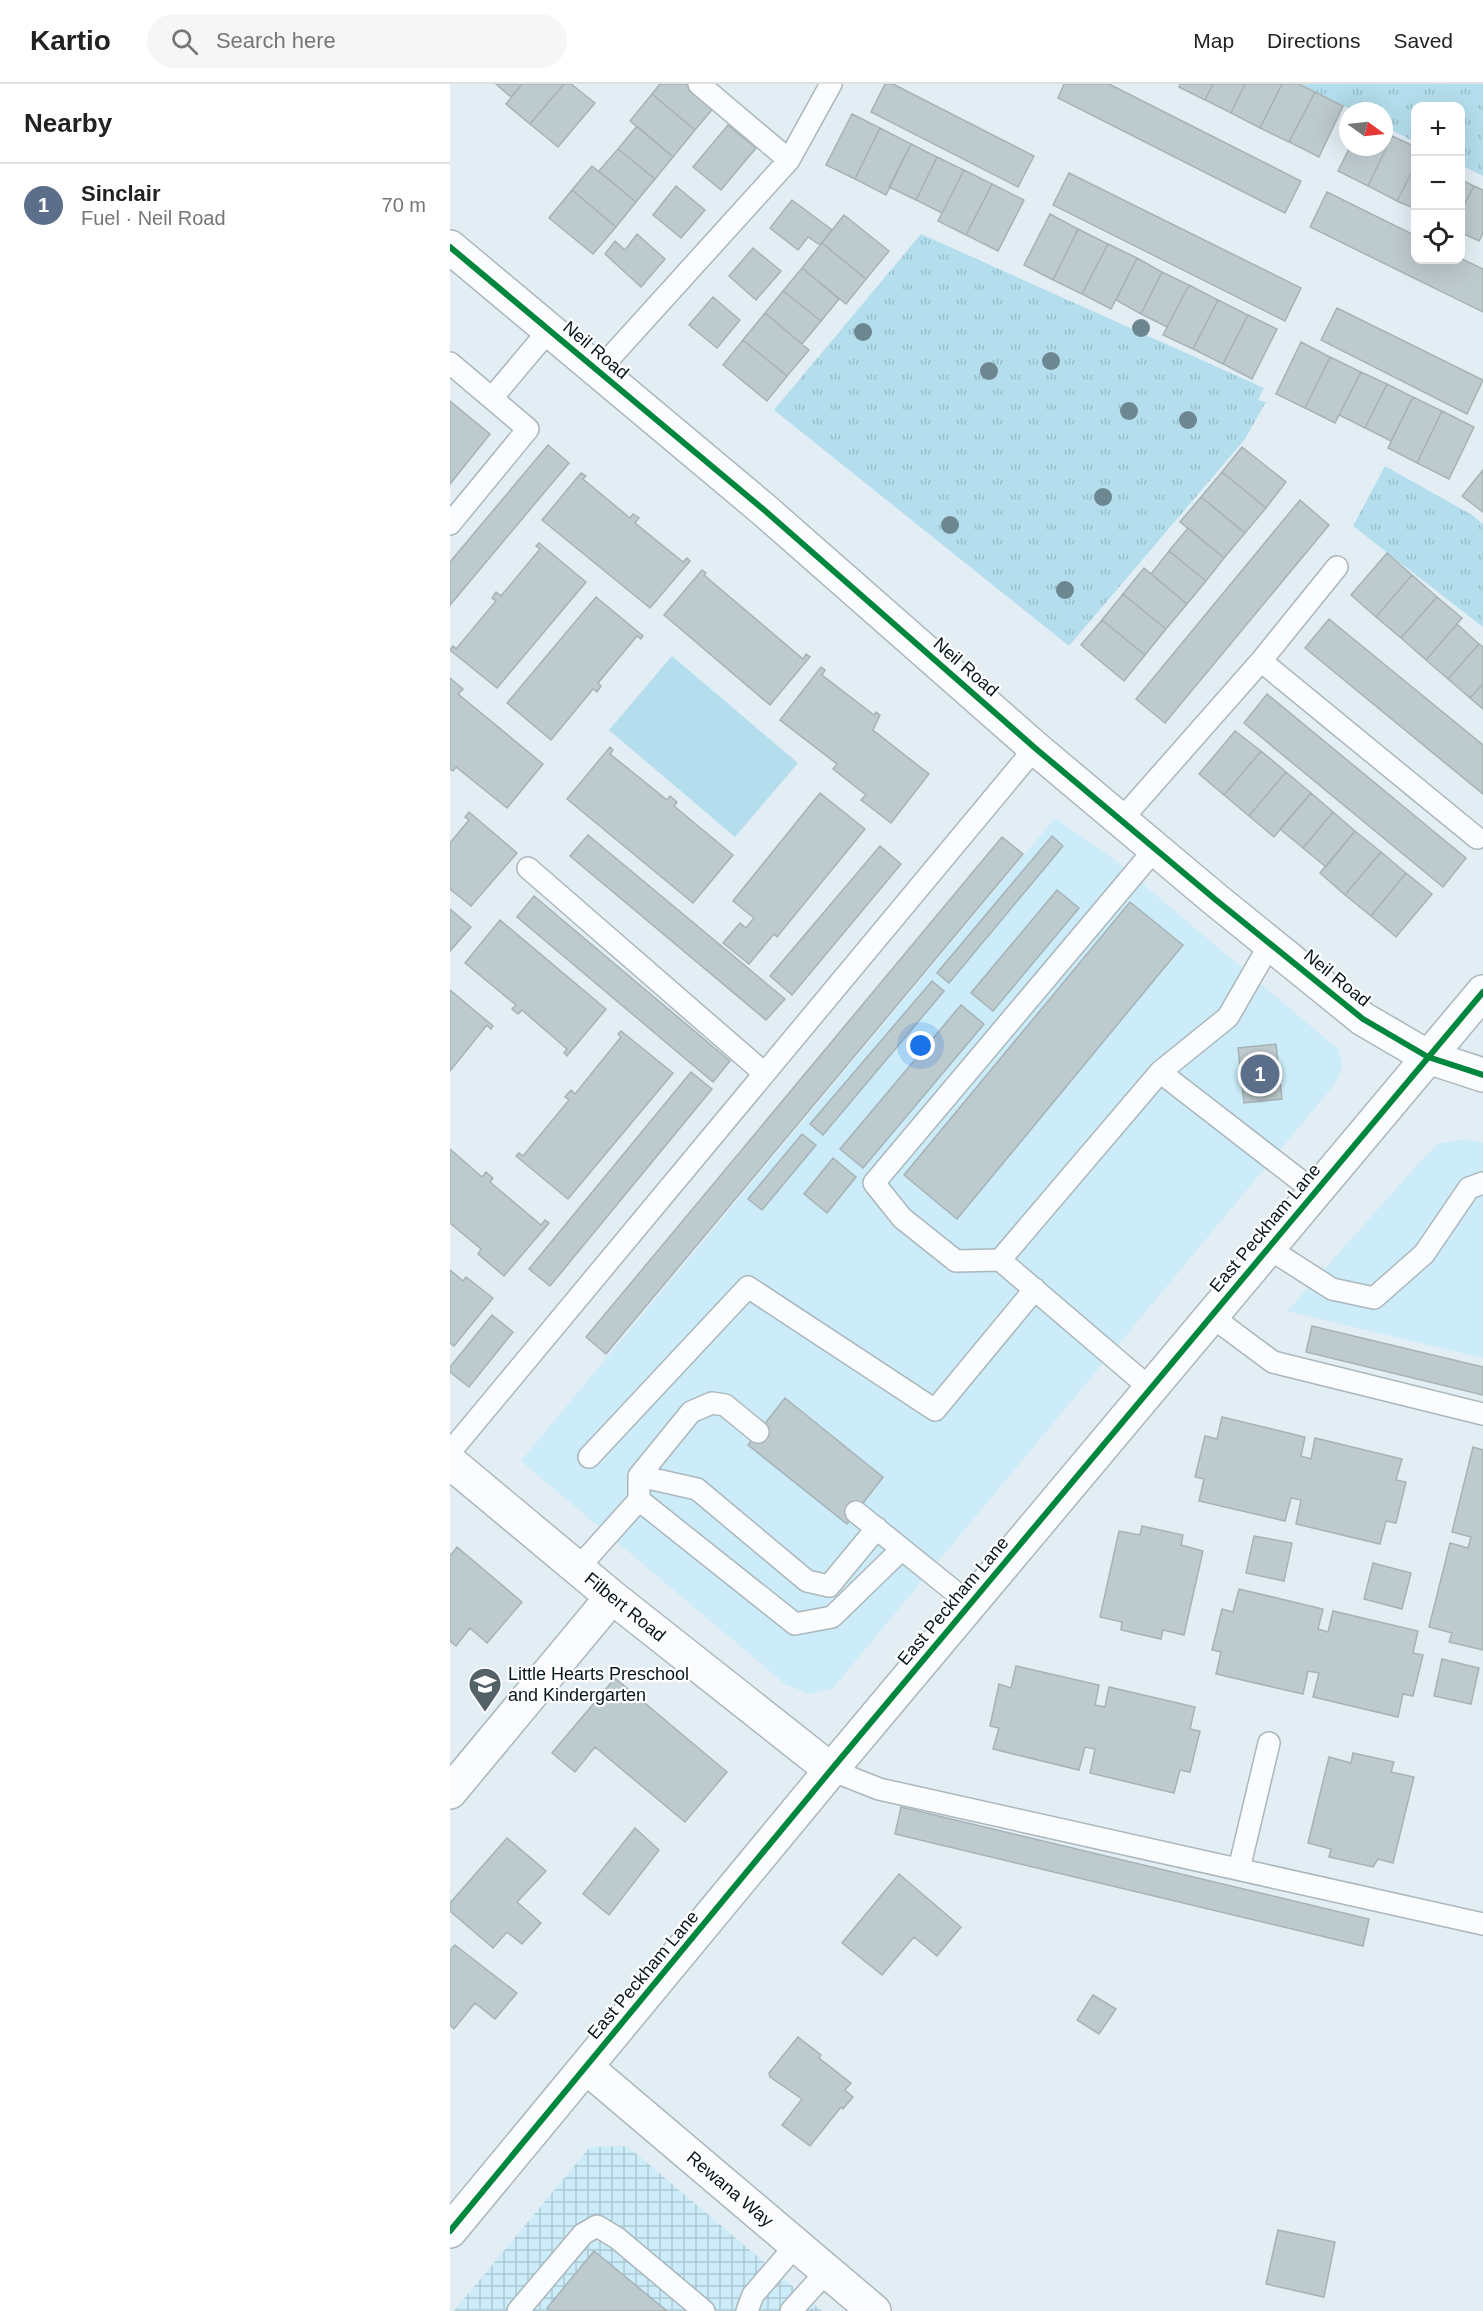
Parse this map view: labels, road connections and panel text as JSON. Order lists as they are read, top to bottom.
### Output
{
  "streets": {
    "street": [
      "Neil Road",
      "East Peckham Lane",
      "Filbert Road",
      "Rewana Way"
    ]
  },
  "crossings": [
    ["Neil Road", "East Peckham Lane"],
    ["East Peckham Lane", "Filbert Road"],
    ["East Peckham Lane", "Rewana Way"]
  ],
  "places": {
    "school or university": ["Little Hearts Preschool and Kindergarten"]
  },
  "north": "right",
  "page": {
    "header": "Kartio",
    "search": "Search here",
    "nav": ["Map", "Directions", "Saved"],
    "heading": "Nearby",
    "map_buttons": ["+", "−"],
    "list": [
      {
        "mark": "1",
        "name": "Sinclair",
        "note": "Fuel · Neil Road",
        "value": "70 m"
      }
    ],
    "pins": "1"
  }
}
